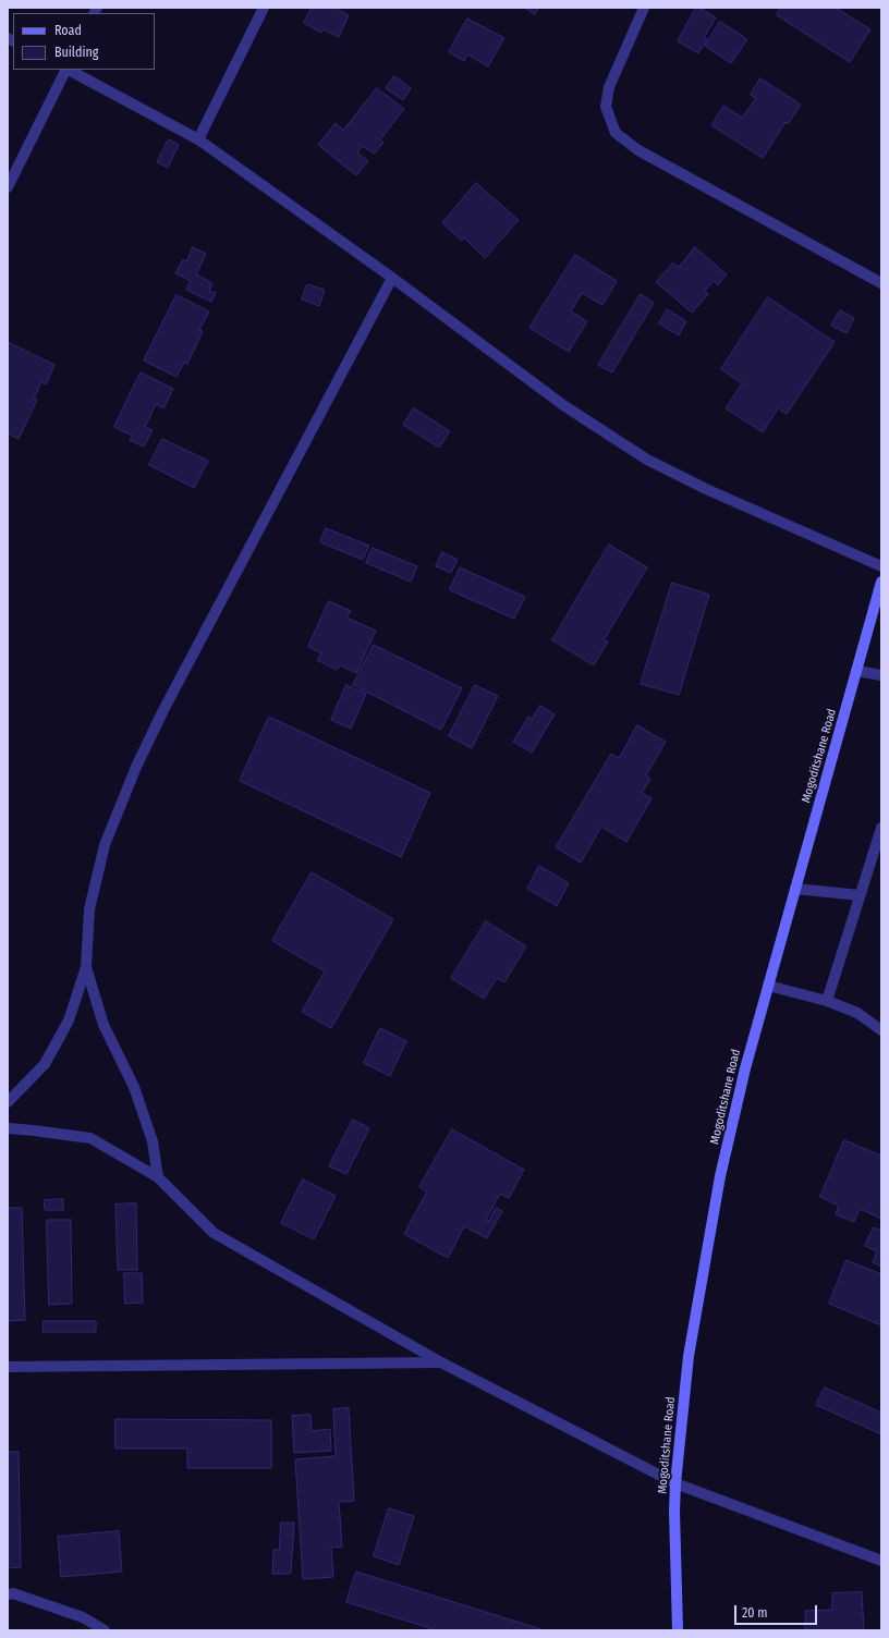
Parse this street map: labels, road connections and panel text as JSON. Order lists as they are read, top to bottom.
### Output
{
  "streets": {
    "main road": ["Mogoditshane Road"]
  },
  "legend": ["Road", "Building"],
  "scale_bar": "20 m"
}
